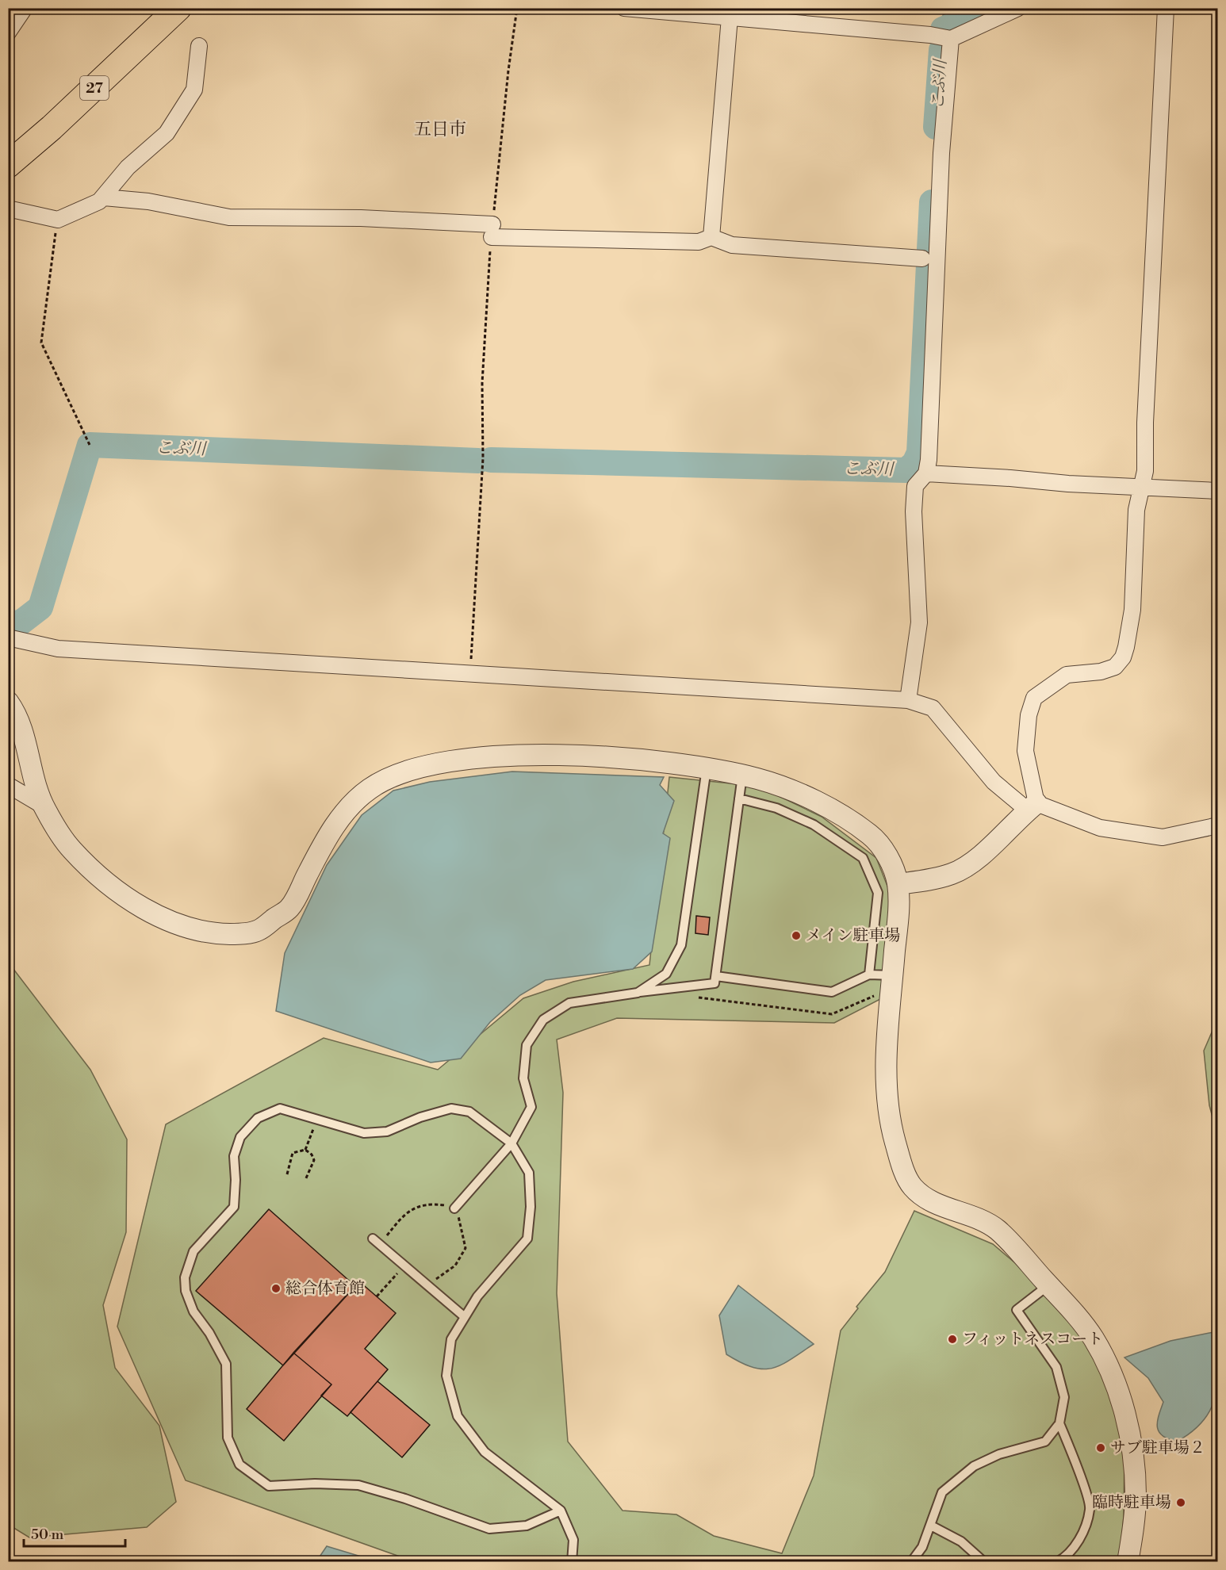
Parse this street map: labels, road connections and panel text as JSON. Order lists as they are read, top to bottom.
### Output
{
  "streets": {
    "main road": ["27"]
  },
  "districts": ["五日市"],
  "water": ["こぶ川"],
  "places": [
    "メイン駐車場",
    "総合体育館",
    "フィットネスコート",
    "サブ駐車場２",
    "臨時駐車場"
  ],
  "scale_bar": "50 m"
}
